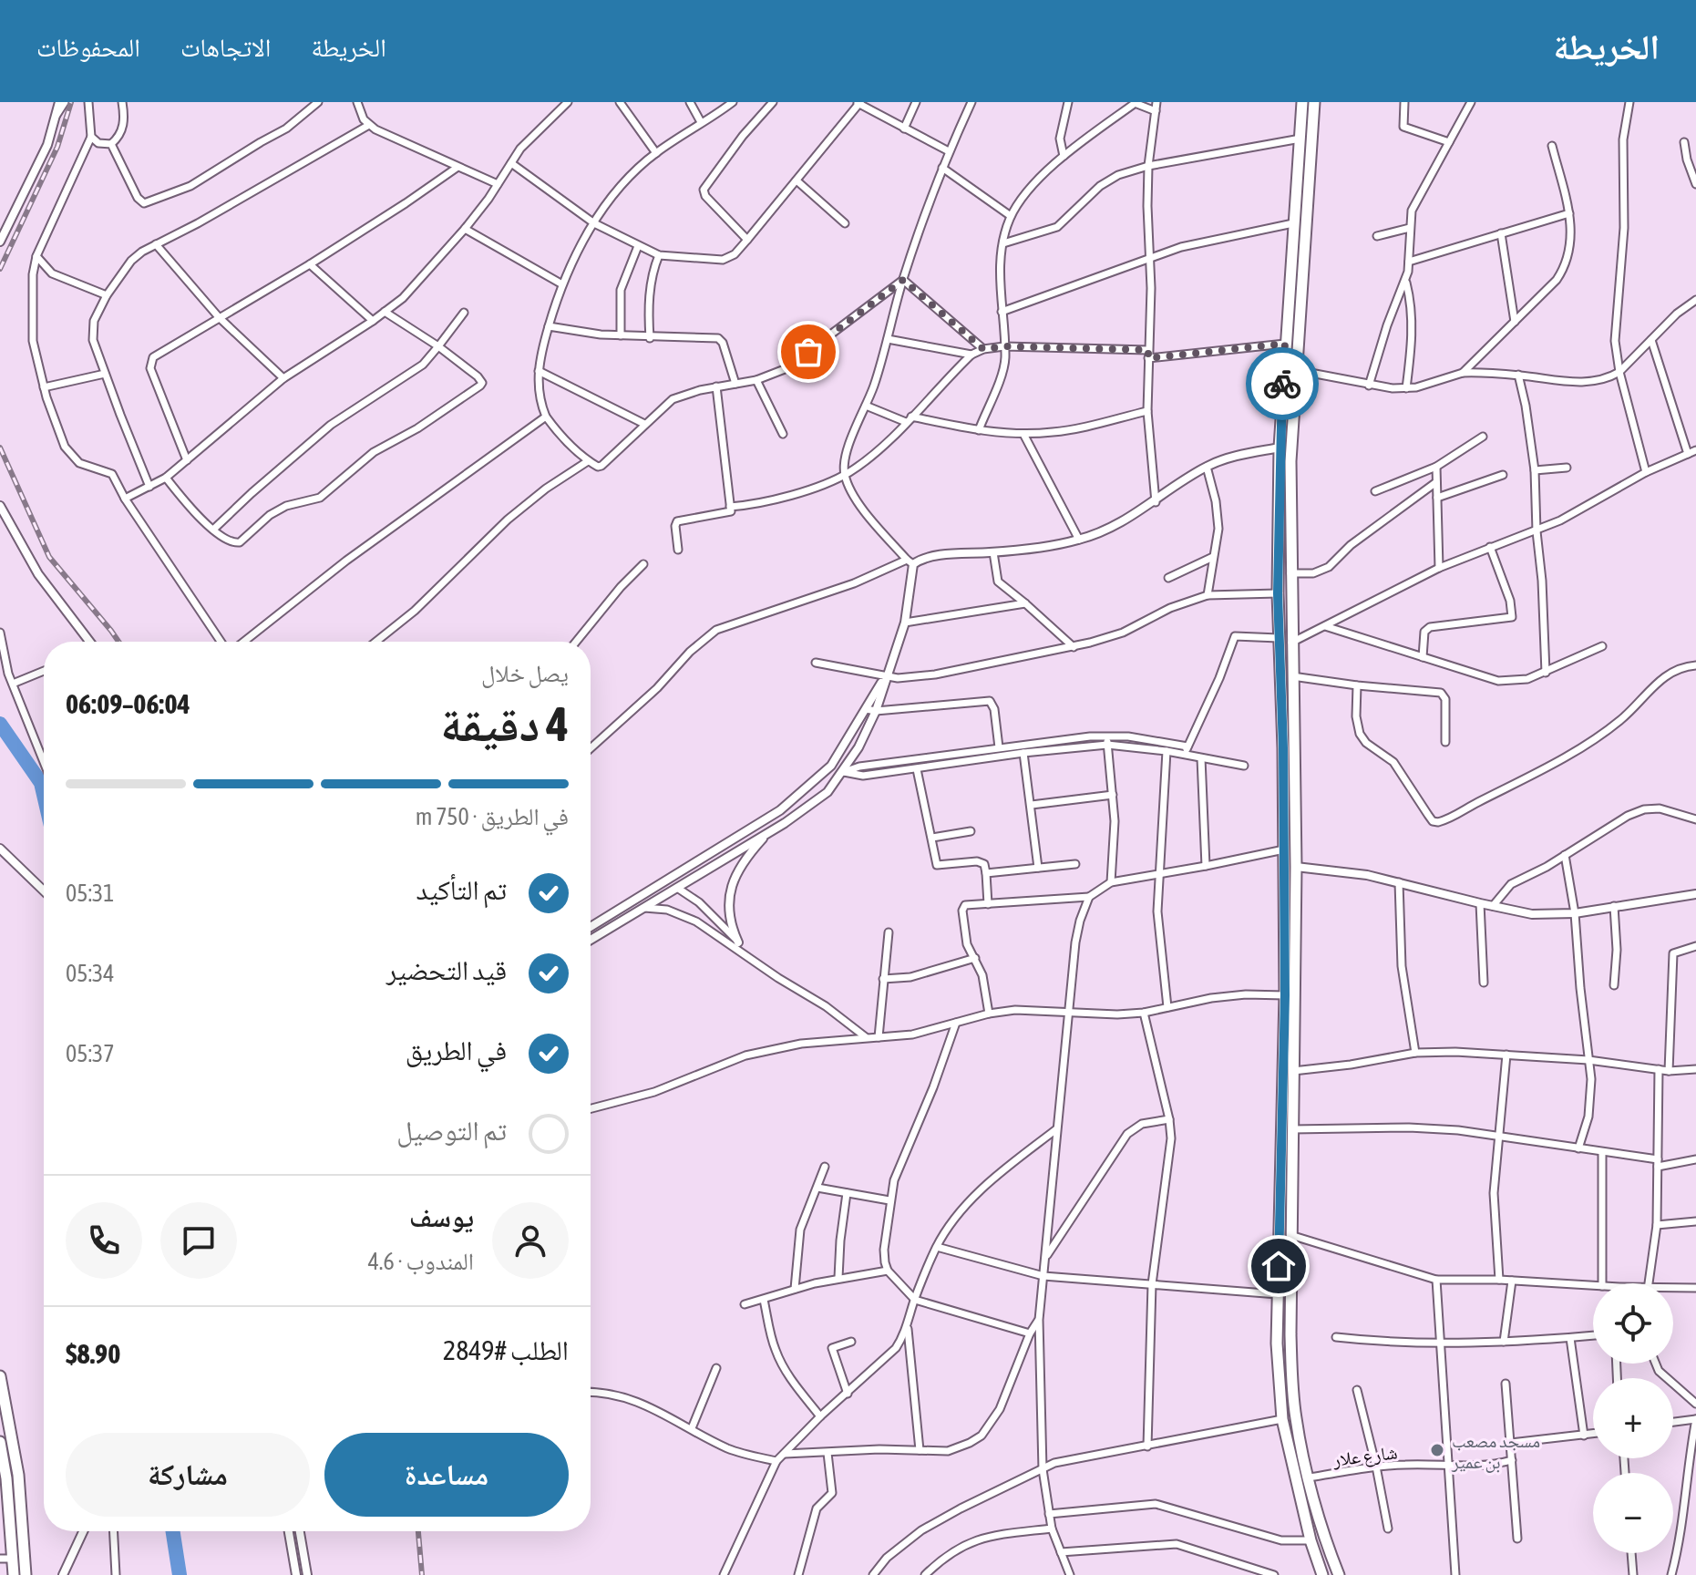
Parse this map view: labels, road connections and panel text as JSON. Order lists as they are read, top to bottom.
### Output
{
  "streets": {
    "street": ["شارع علار"]
  },
  "places": ["مسجد مصعب بن عمير"],
  "page": {
    "header": "الخريطة",
    "nav": ["الخريطة", "الاتجاهات", "المحفوظات"],
    "heading": ["4 دقيقة", "يصل خلال", "06:04–06:09"],
    "panel": [
      "يوسف",
      "المندوب · 4.6",
      "الطلب #2849",
      "$8.90"
    ],
    "bar": "في الطريق · 750 m",
    "list": [
      ["تم التأكيد", "05:31"],
      ["قيد التحضير", "05:34"],
      ["في الطريق", "05:37"],
      "تم التوصيل"
    ],
    "map_buttons": ["+", "−"],
    "buttons": ["مساعدة", "مشاركة"]
  }
}
